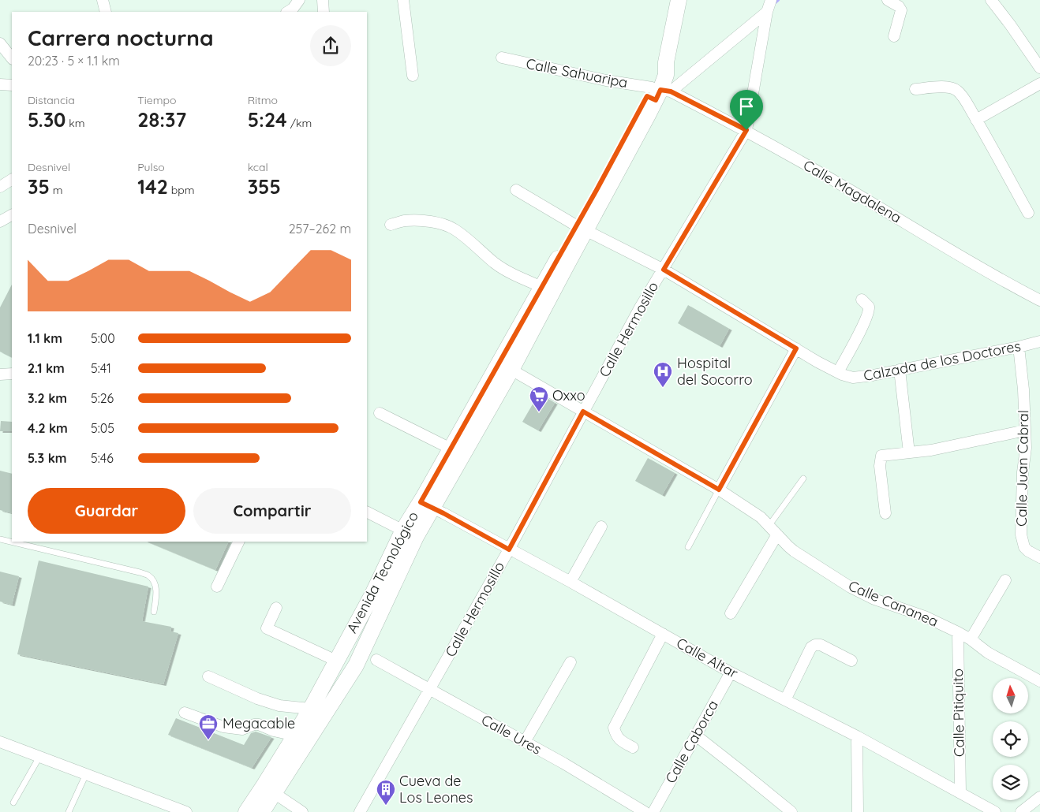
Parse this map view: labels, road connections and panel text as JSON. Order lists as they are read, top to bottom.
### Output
{
  "streets": {
    "main road": ["Avenida Tecnológico"],
    "street": [
      "Calle Sahuaripa",
      "Calle Magdalena",
      "Calle Hermosillo",
      "Calzada de los Doctores",
      "Calle Juan Cabral",
      "Calle Cananea",
      "Calle Altar",
      "Calle Pitiquito",
      "Calle Ures",
      "Calle Caborca"
    ]
  },
  "crossings": [
    ["Calle Sahuaripa", "Calle Magdalena"],
    ["Calle Sahuaripa", "Avenida Tecnológico"],
    ["Calle Magdalena", "Calle Hermosillo"],
    ["Calle Magdalena", "Avenida Tecnológico"],
    ["Calle Hermosillo", "Calzada de los Doctores"],
    ["Calle Hermosillo", "Calle Cananea"],
    ["Calle Hermosillo", "Calle Altar"],
    ["Calle Hermosillo", "Calle Ures"],
    ["Calzada de los Doctores", "Calle Juan Cabral"],
    ["Calzada de los Doctores", "Avenida Tecnológico"],
    ["Avenida Tecnológico", "Calle Cananea"],
    ["Avenida Tecnológico", "Calle Altar"],
    ["Calle Cananea", "Calle Pitiquito"],
    ["Calle Altar", "Calle Pitiquito"],
    ["Calle Altar", "Calle Caborca"]
  ],
  "places": {
    "hospital": ["Hospital del Socorro"],
    "supermarket": ["Oxxo"],
    "office": ["Megacable"],
    "building": ["Cueva de Los Leones"]
  },
  "north": "top",
  "page": {
    "heading": ["Carrera nocturna", "20:23 · 5 × 1.1 km"],
    "stats": [
      ["Distancia", "5.30 km"],
      ["Tiempo", "28:37"],
      ["Ritmo", "5:24 /km"],
      ["Desnivel", "35 m"],
      ["Pulso", "142 bpm"],
      ["kcal", "355"]
    ],
    "chart": ["Desnivel", "257–262 m"],
    "list": [
      {
        "name": "1.1 km",
        "note": "5:00"
      },
      {
        "name": "2.1 km",
        "note": "5:41"
      },
      {
        "name": "3.2 km",
        "note": "5:26"
      },
      {
        "name": "4.2 km",
        "note": "5:05"
      },
      {
        "name": "5.3 km",
        "note": "5:46"
      }
    ],
    "buttons": ["Guardar", "Compartir"]
  }
}
